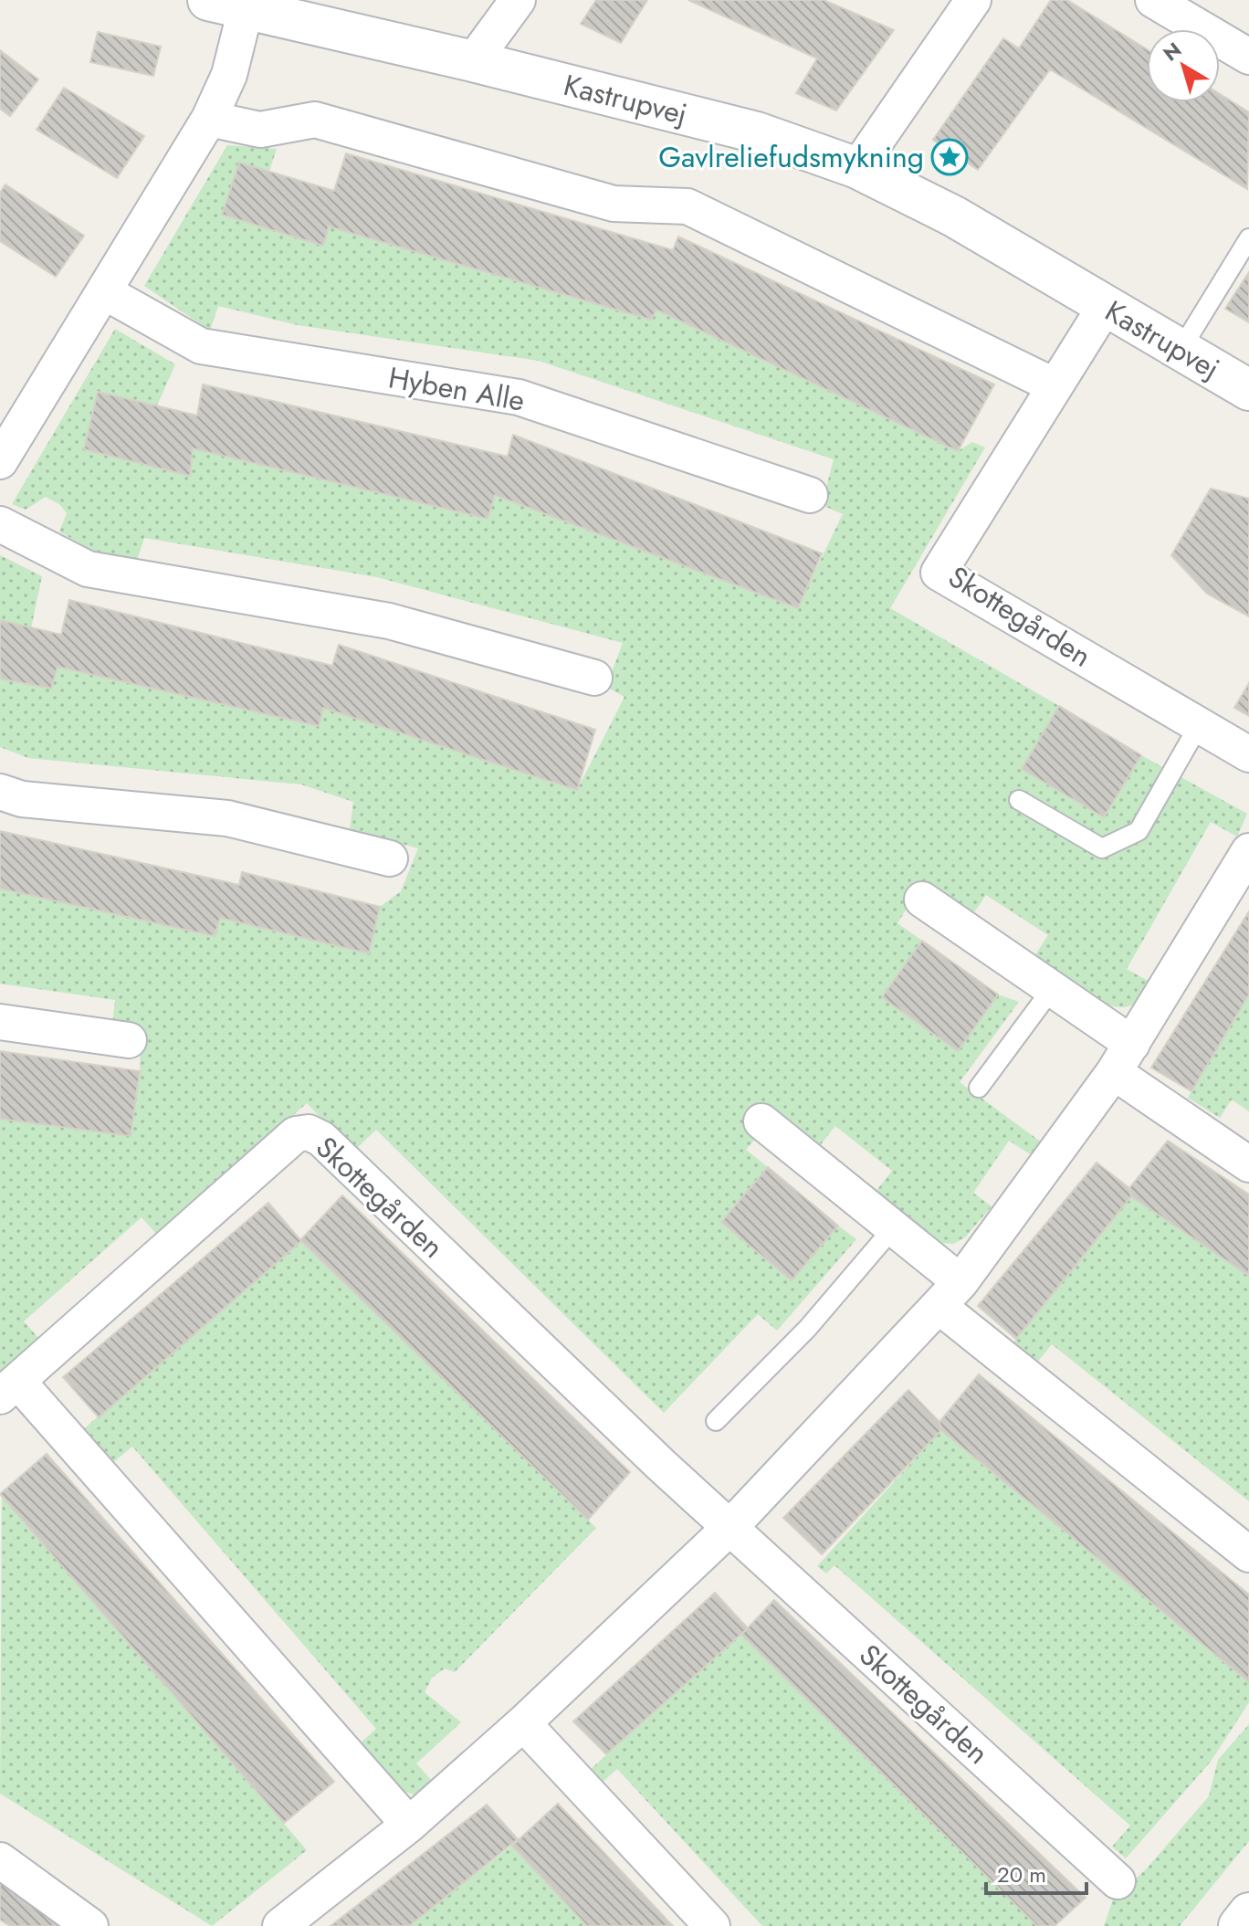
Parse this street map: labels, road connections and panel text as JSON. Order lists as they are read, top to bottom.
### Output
{
  "streets": {
    "street": ["Kastrupvej", "Hyben Alle", "Skottegården"]
  },
  "crossings": [
    ["Kastrupvej", "Skottegården"]
  ],
  "places": {
    "place": ["Gavlreliefudsmykning"]
  },
  "scale_bar": "20 m",
  "north": "top left"
}
